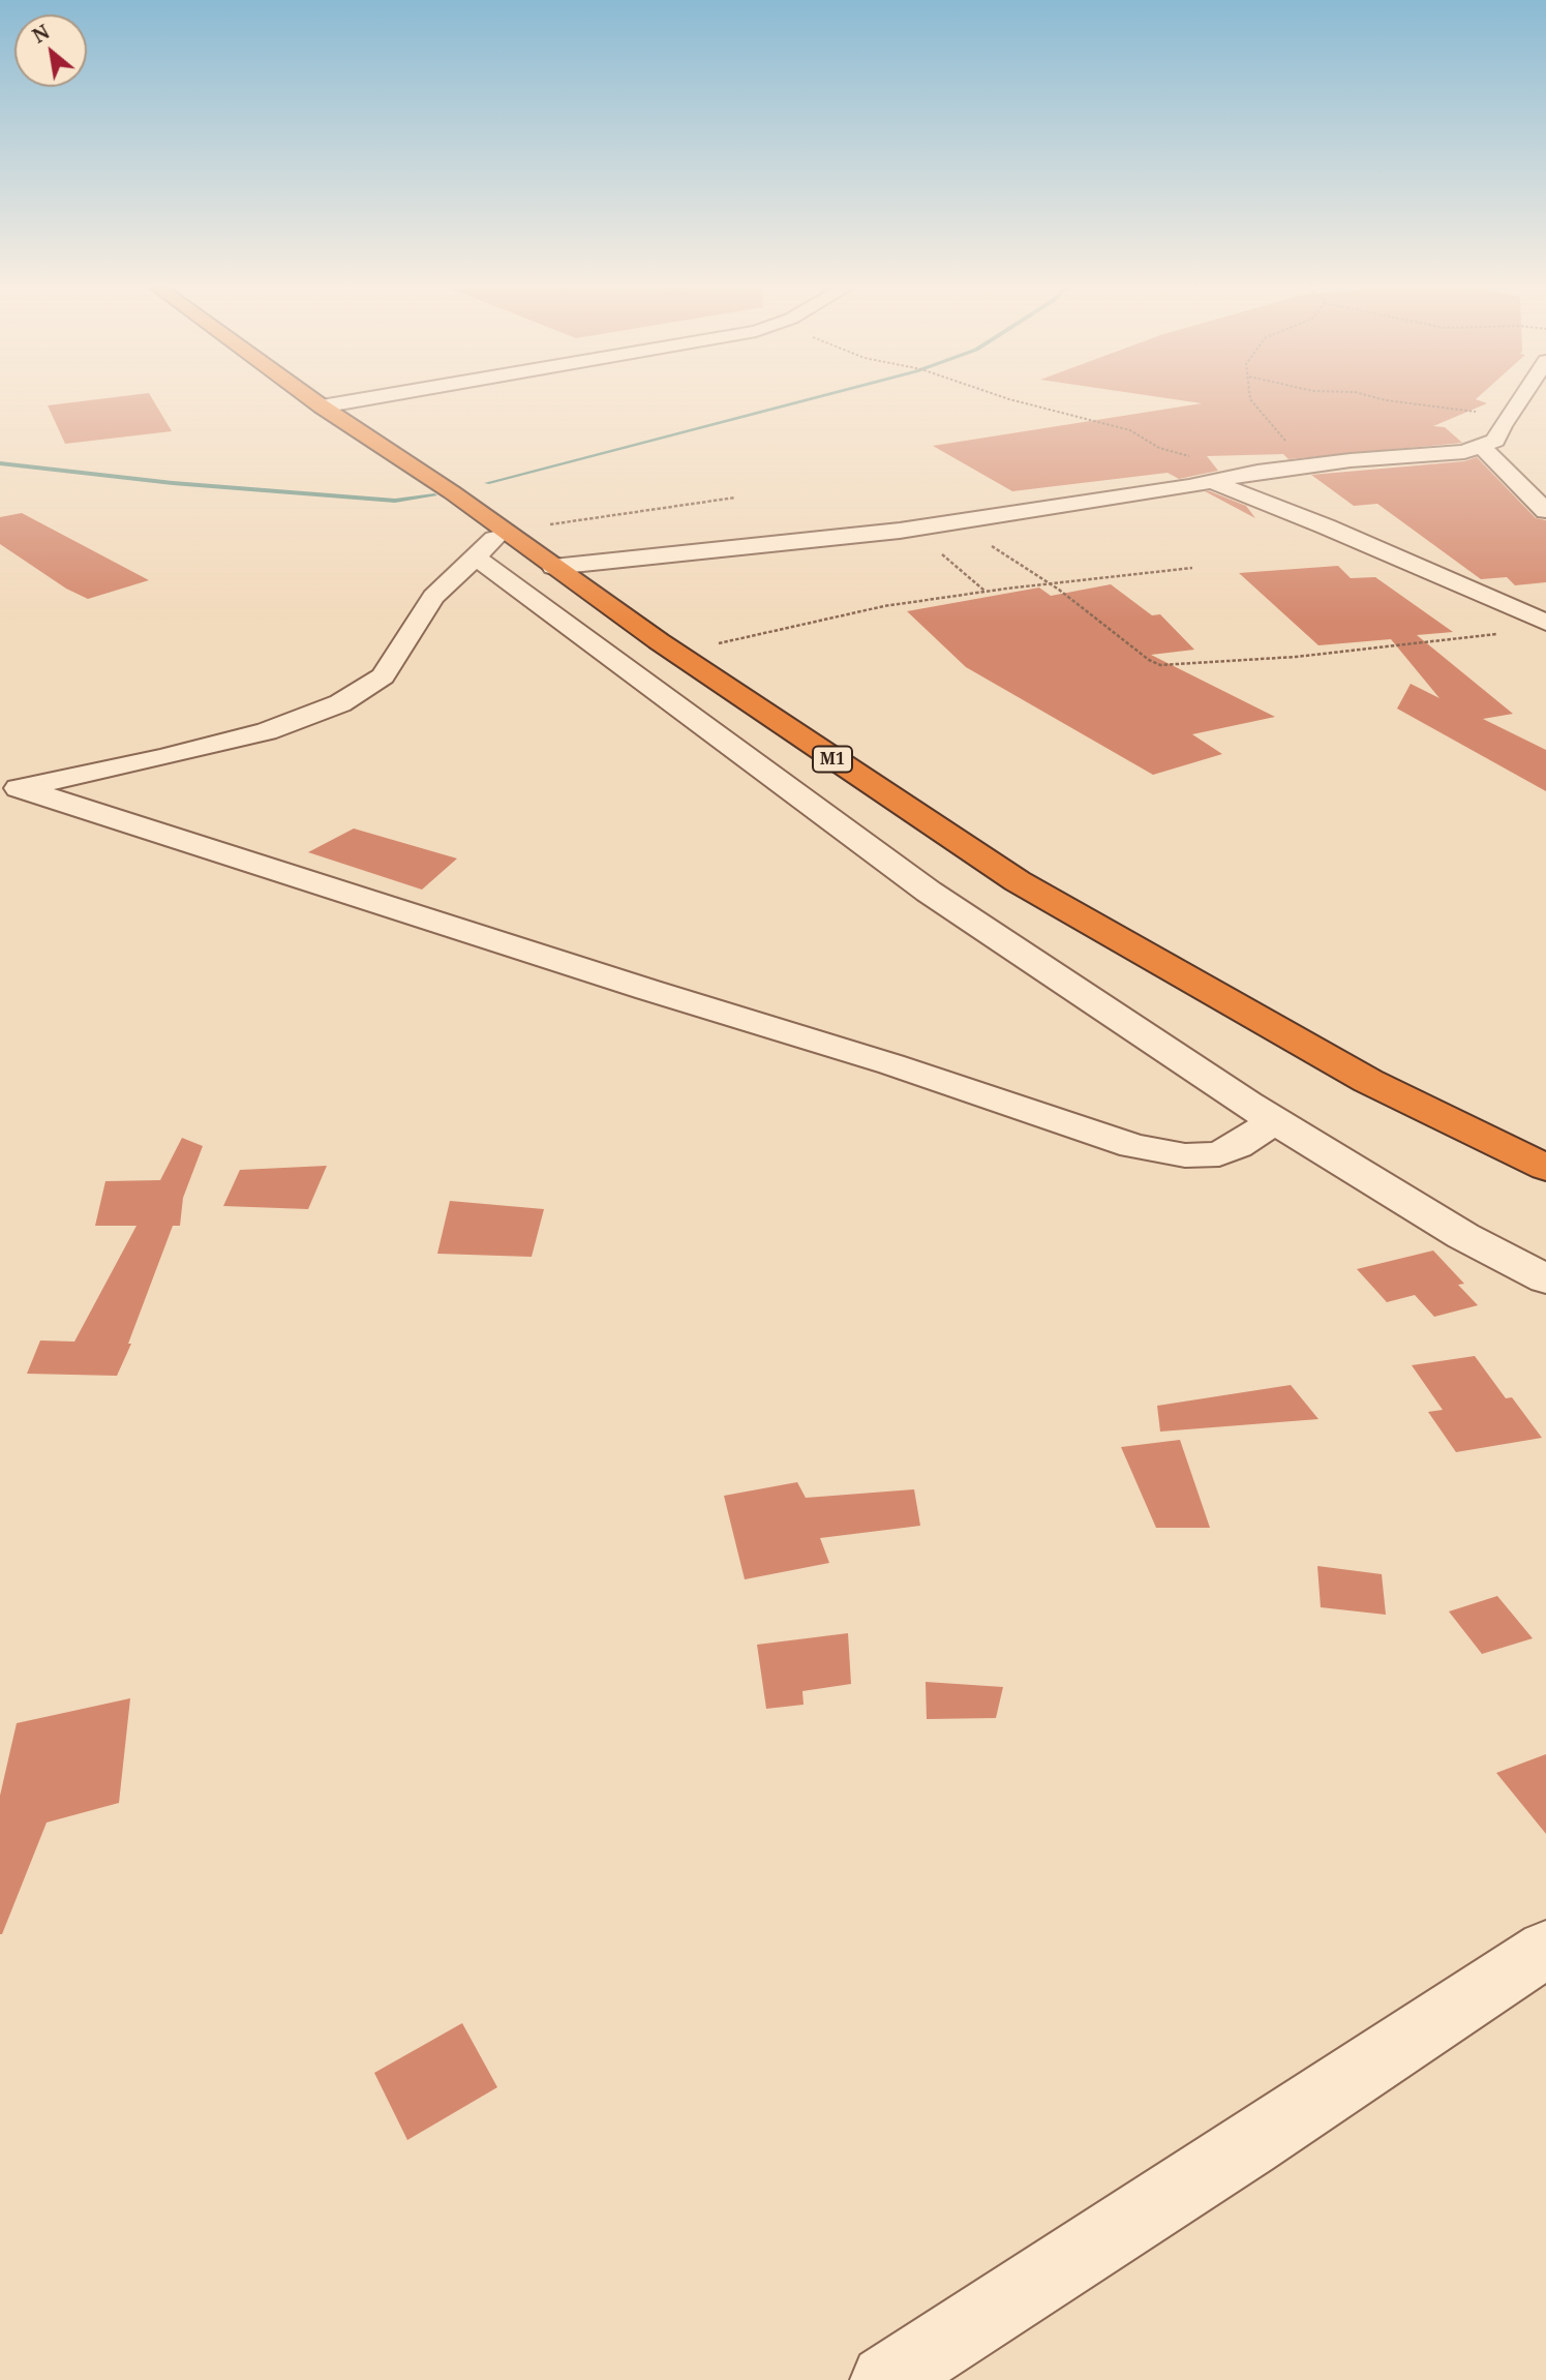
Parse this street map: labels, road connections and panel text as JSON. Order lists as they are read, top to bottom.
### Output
{
  "streets": {
    "highway": ["M1"]
  },
  "north": "top left"
}
